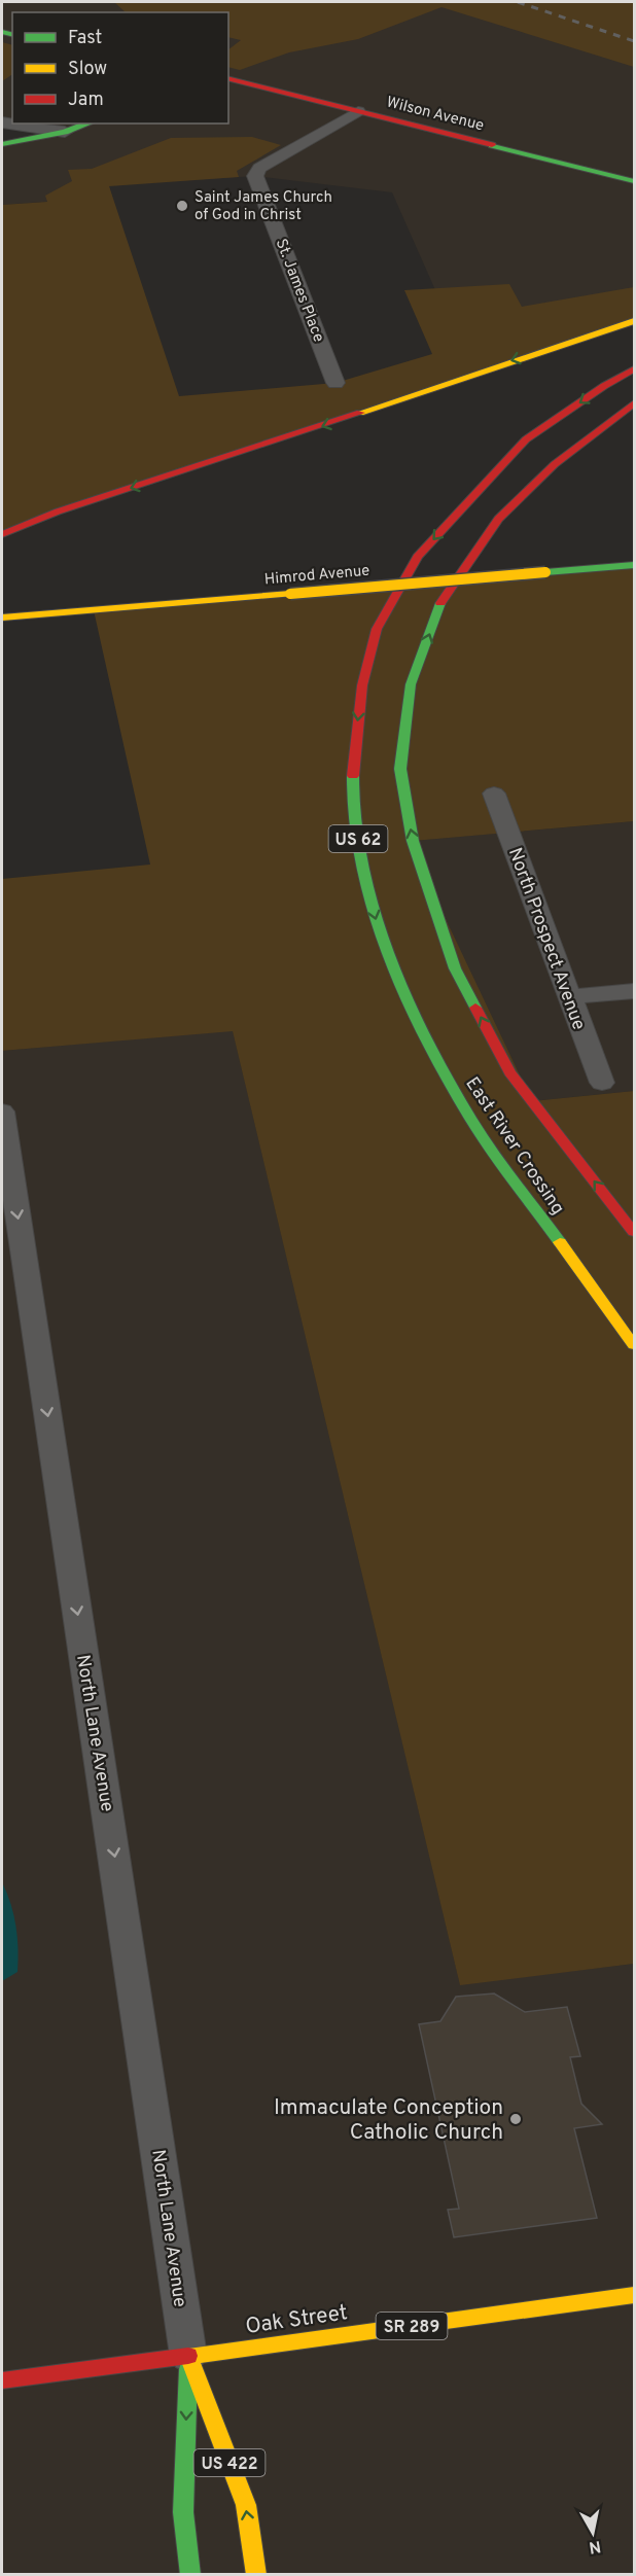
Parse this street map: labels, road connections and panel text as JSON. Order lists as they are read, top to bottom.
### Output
{
  "streets": {
    "main road": [
      "Wilson Avenue",
      "Himrod Avenue",
      "US 62",
      "East River Crossing",
      "Oak Street",
      "SR 289",
      "US 422"
    ],
    "street": ["St. James Place", "North Prospect Avenue", "North Lane Avenue"]
  },
  "crossings": [
    ["Wilson Avenue", "St. James Place"],
    ["North Lane Avenue", "Oak Street"],
    ["North Lane Avenue", "US 422"],
    ["Oak Street", "US 422"]
  ],
  "one_way": ["North Lane Avenue"],
  "places": ["Saint James Church of God in Christ", "Immaculate Conception Catholic Church"],
  "legend": ["Fast", "Slow", "Jam"],
  "north": "bottom"
}
